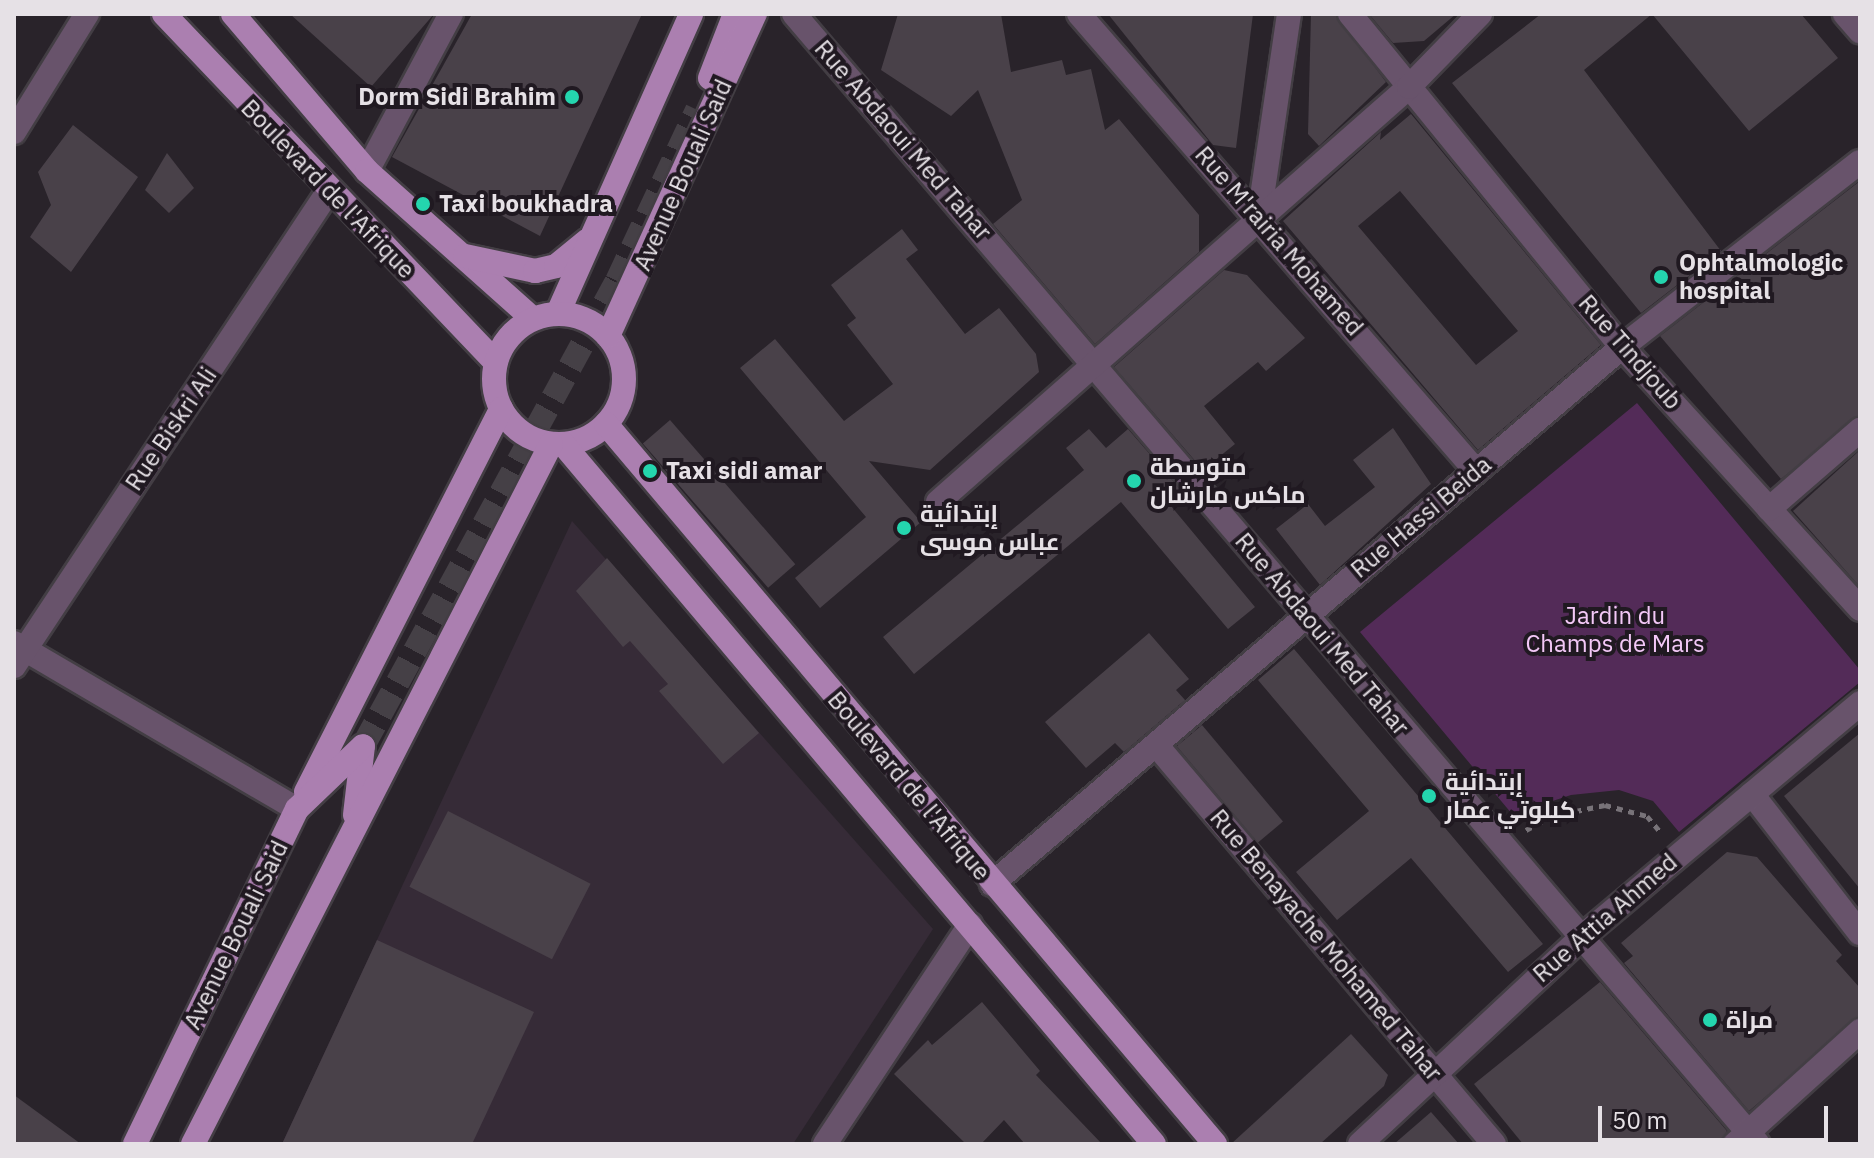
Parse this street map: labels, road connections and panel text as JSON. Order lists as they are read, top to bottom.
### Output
{
  "streets": {
    "main road": ["Avenue Bouali Said", "Boulevard de l'Afrique"],
    "street": [
      "Rue Abdaoui Med Tahar",
      "Rue M'rairia Mohamed",
      "Rue Tindjoub",
      "Rue Biskri Ali",
      "Rue Hassi Beida",
      "Rue Attia Ahmed",
      "Rue Benayache Mohamed Tahar"
    ]
  },
  "crossings": [
    ["Rue Abdaoui Med Tahar", "Rue Hassi Beida"],
    ["Rue Abdaoui Med Tahar", "Rue Attia Ahmed"],
    ["Avenue Bouali Said", "Boulevard de l'Afrique"],
    ["Boulevard de l'Afrique", "Rue Biskri Ali"],
    ["Boulevard de l'Afrique", "Rue Hassi Beida"],
    ["Rue M'rairia Mohamed", "Rue Hassi Beida"],
    ["Rue Tindjoub", "Rue Hassi Beida"],
    ["Rue Hassi Beida", "Rue Benayache Mohamed Tahar"],
    ["Rue Attia Ahmed", "Rue Benayache Mohamed Tahar"]
  ],
  "parks": ["Jardin du Champs de Mars"],
  "places": [
    "Dorm Sidi Brahim",
    "Taxi boukhadra",
    "Ophtalmologic hospital",
    "Taxi sidi amar",
    "متوسطة ماكس مارشان",
    "إبتدائية عباس موسى",
    "إبتدائية كبلوتي عمار",
    "مراة"
  ],
  "scale_bar": "50 m"
}
